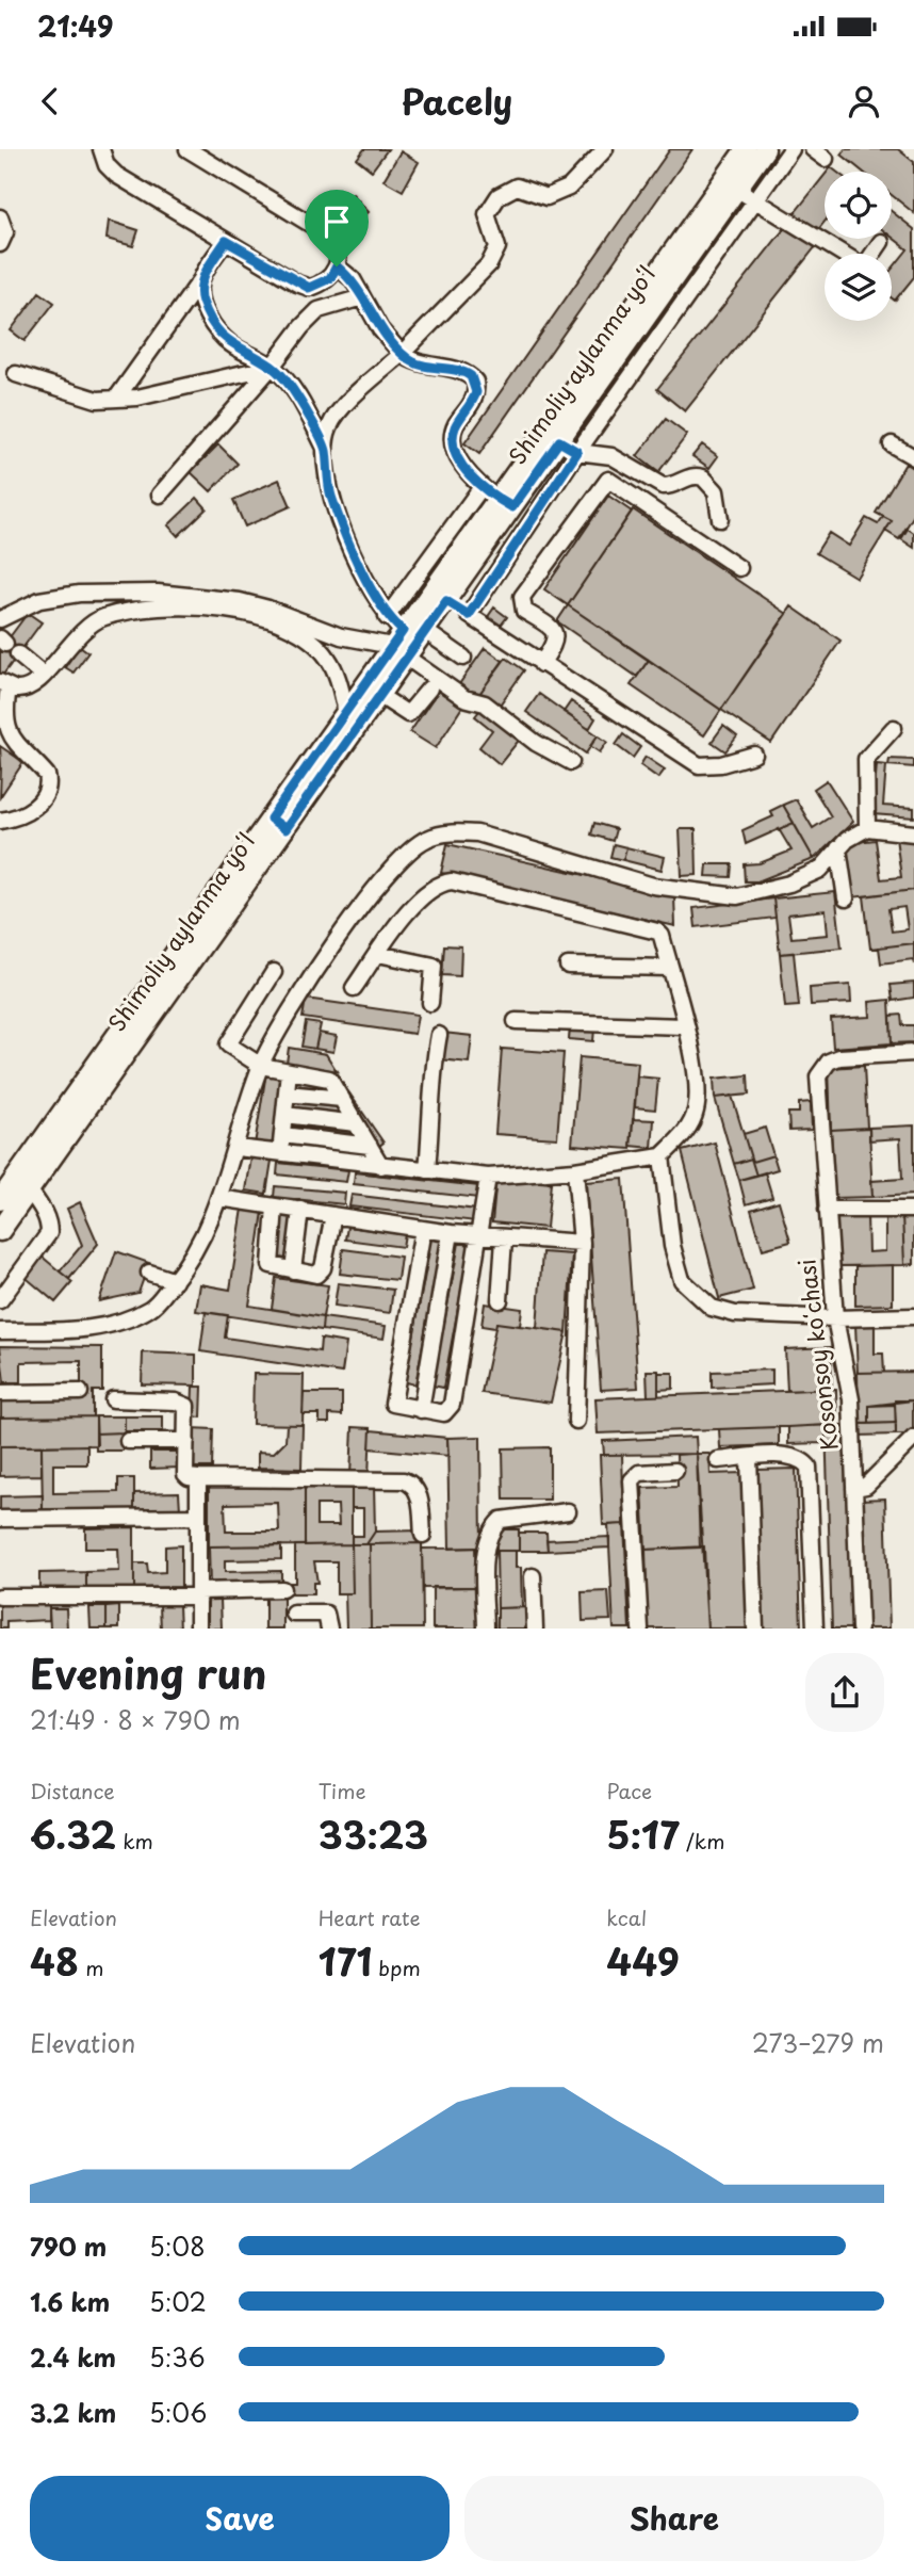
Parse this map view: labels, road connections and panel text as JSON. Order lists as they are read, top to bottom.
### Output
{
  "streets": {
    "main road": ["Shimoliy aylanma yoʻl"],
    "street": ["Kosonsoy koʻchasi"]
  },
  "page": {
    "status": "21:49",
    "header": "Pacely",
    "heading": ["Evening run", "21:49 · 8 × 790 m"],
    "stats": [
      ["Distance", "6.32 km"],
      ["Time", "33:23"],
      ["Pace", "5:17 /km"],
      ["Elevation", "48 m"],
      ["Heart rate", "171 bpm"],
      ["kcal", "449"]
    ],
    "chart": ["Elevation", "273–279 m"],
    "list": [
      {
        "name": "790 m",
        "note": "5:08"
      },
      {
        "name": "1.6 km",
        "note": "5:02"
      },
      {
        "name": "2.4 km",
        "note": "5:36"
      },
      {
        "name": "3.2 km",
        "note": "5:06"
      }
    ],
    "buttons": ["Save", "Share"]
  }
}
